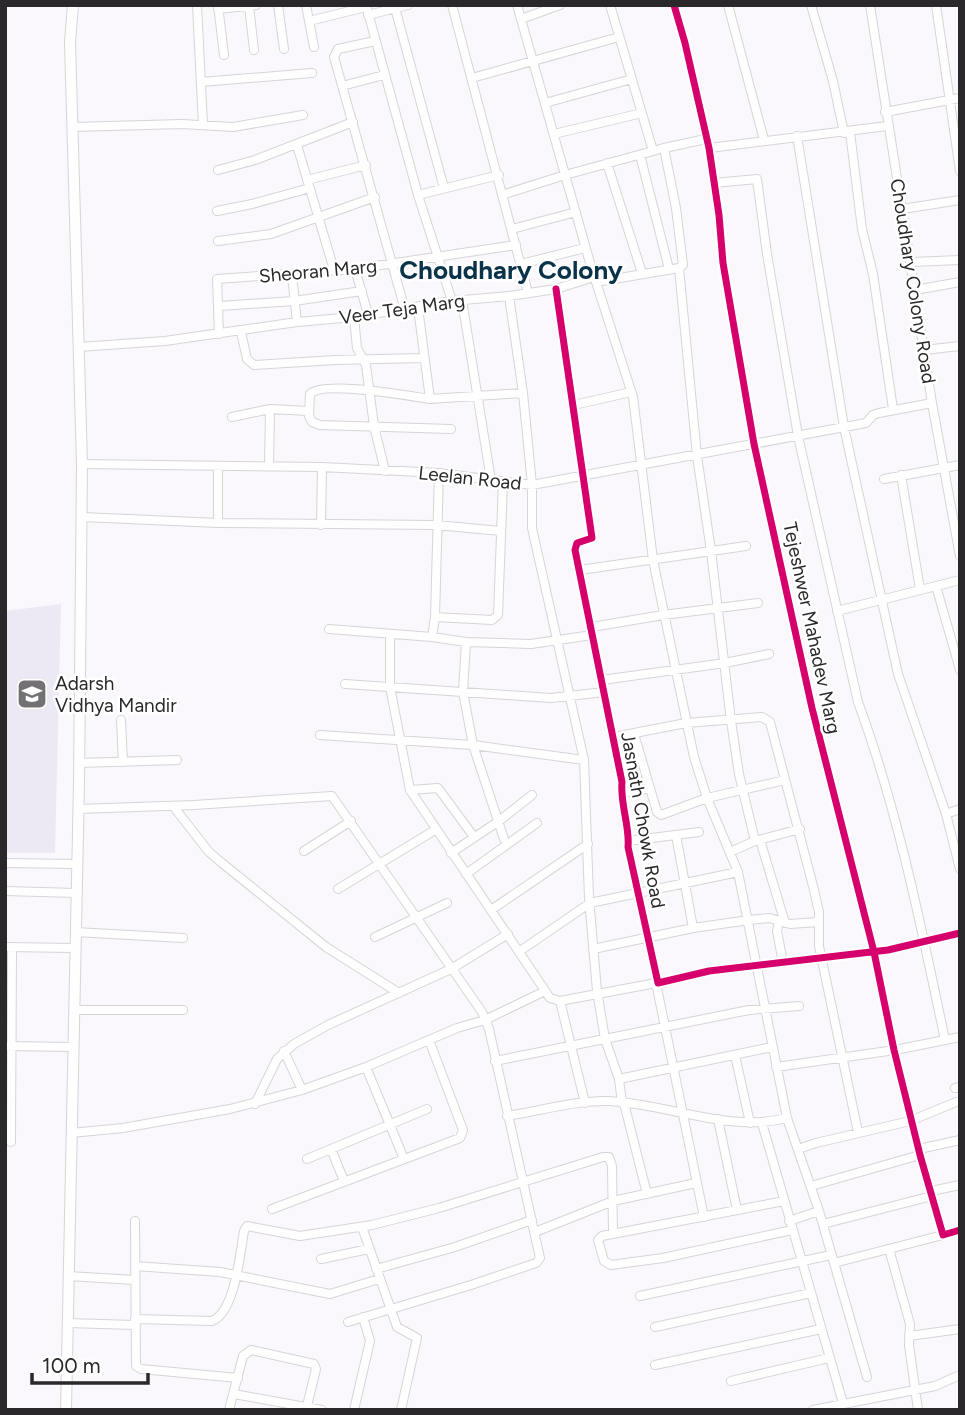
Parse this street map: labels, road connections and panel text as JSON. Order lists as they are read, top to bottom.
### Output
{
  "streets": {
    "street": [
      "Sheoran Marg",
      "Choudhary Colony Road",
      "Veer Teja Marg",
      "Leelan Road",
      "Tejeshwer Mahadev Marg",
      "Jasnath Chowk Road"
    ]
  },
  "crossings": [
    ["Sheoran Marg", "Veer Teja Marg"],
    ["Choudhary Colony Road", "Leelan Road"],
    ["Veer Teja Marg", "Jasnath Chowk Road"],
    ["Leelan Road", "Tejeshwer Mahadev Marg"],
    ["Leelan Road", "Jasnath Chowk Road"],
    ["Tejeshwer Mahadev Marg", "Jasnath Chowk Road"]
  ],
  "districts": ["Choudhary Colony"],
  "places": {
    "school or university": ["Adarsh Vidhya Mandir"]
  },
  "scale_bar": "100 m"
}
